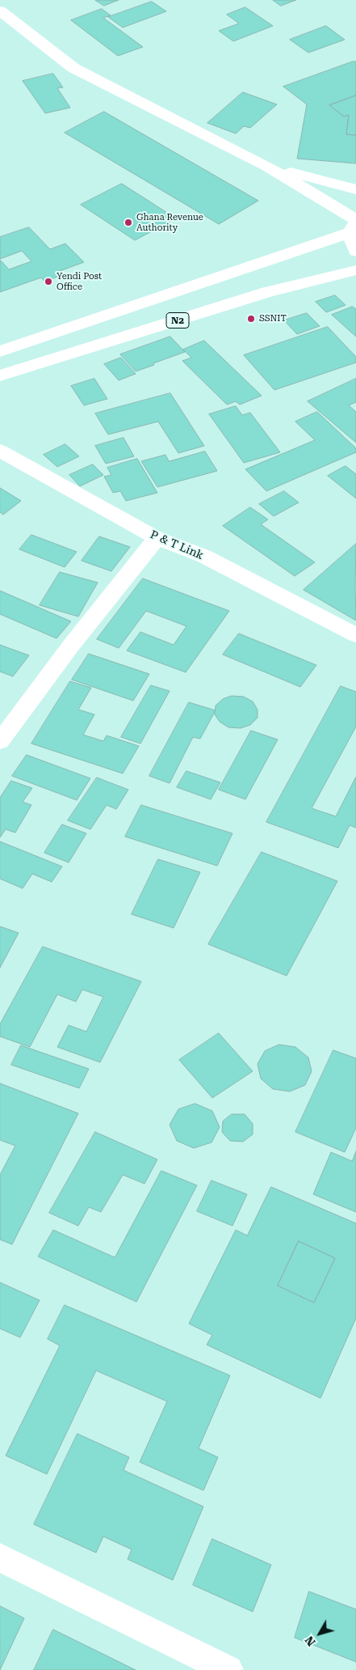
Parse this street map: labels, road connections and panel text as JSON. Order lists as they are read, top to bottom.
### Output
{
  "streets": {
    "main road": ["N2", "P & T Link"]
  },
  "places": ["Ghana Revenue Authority", "Yendi Post Office", "SSNIT"],
  "north": "bottom left"
}
